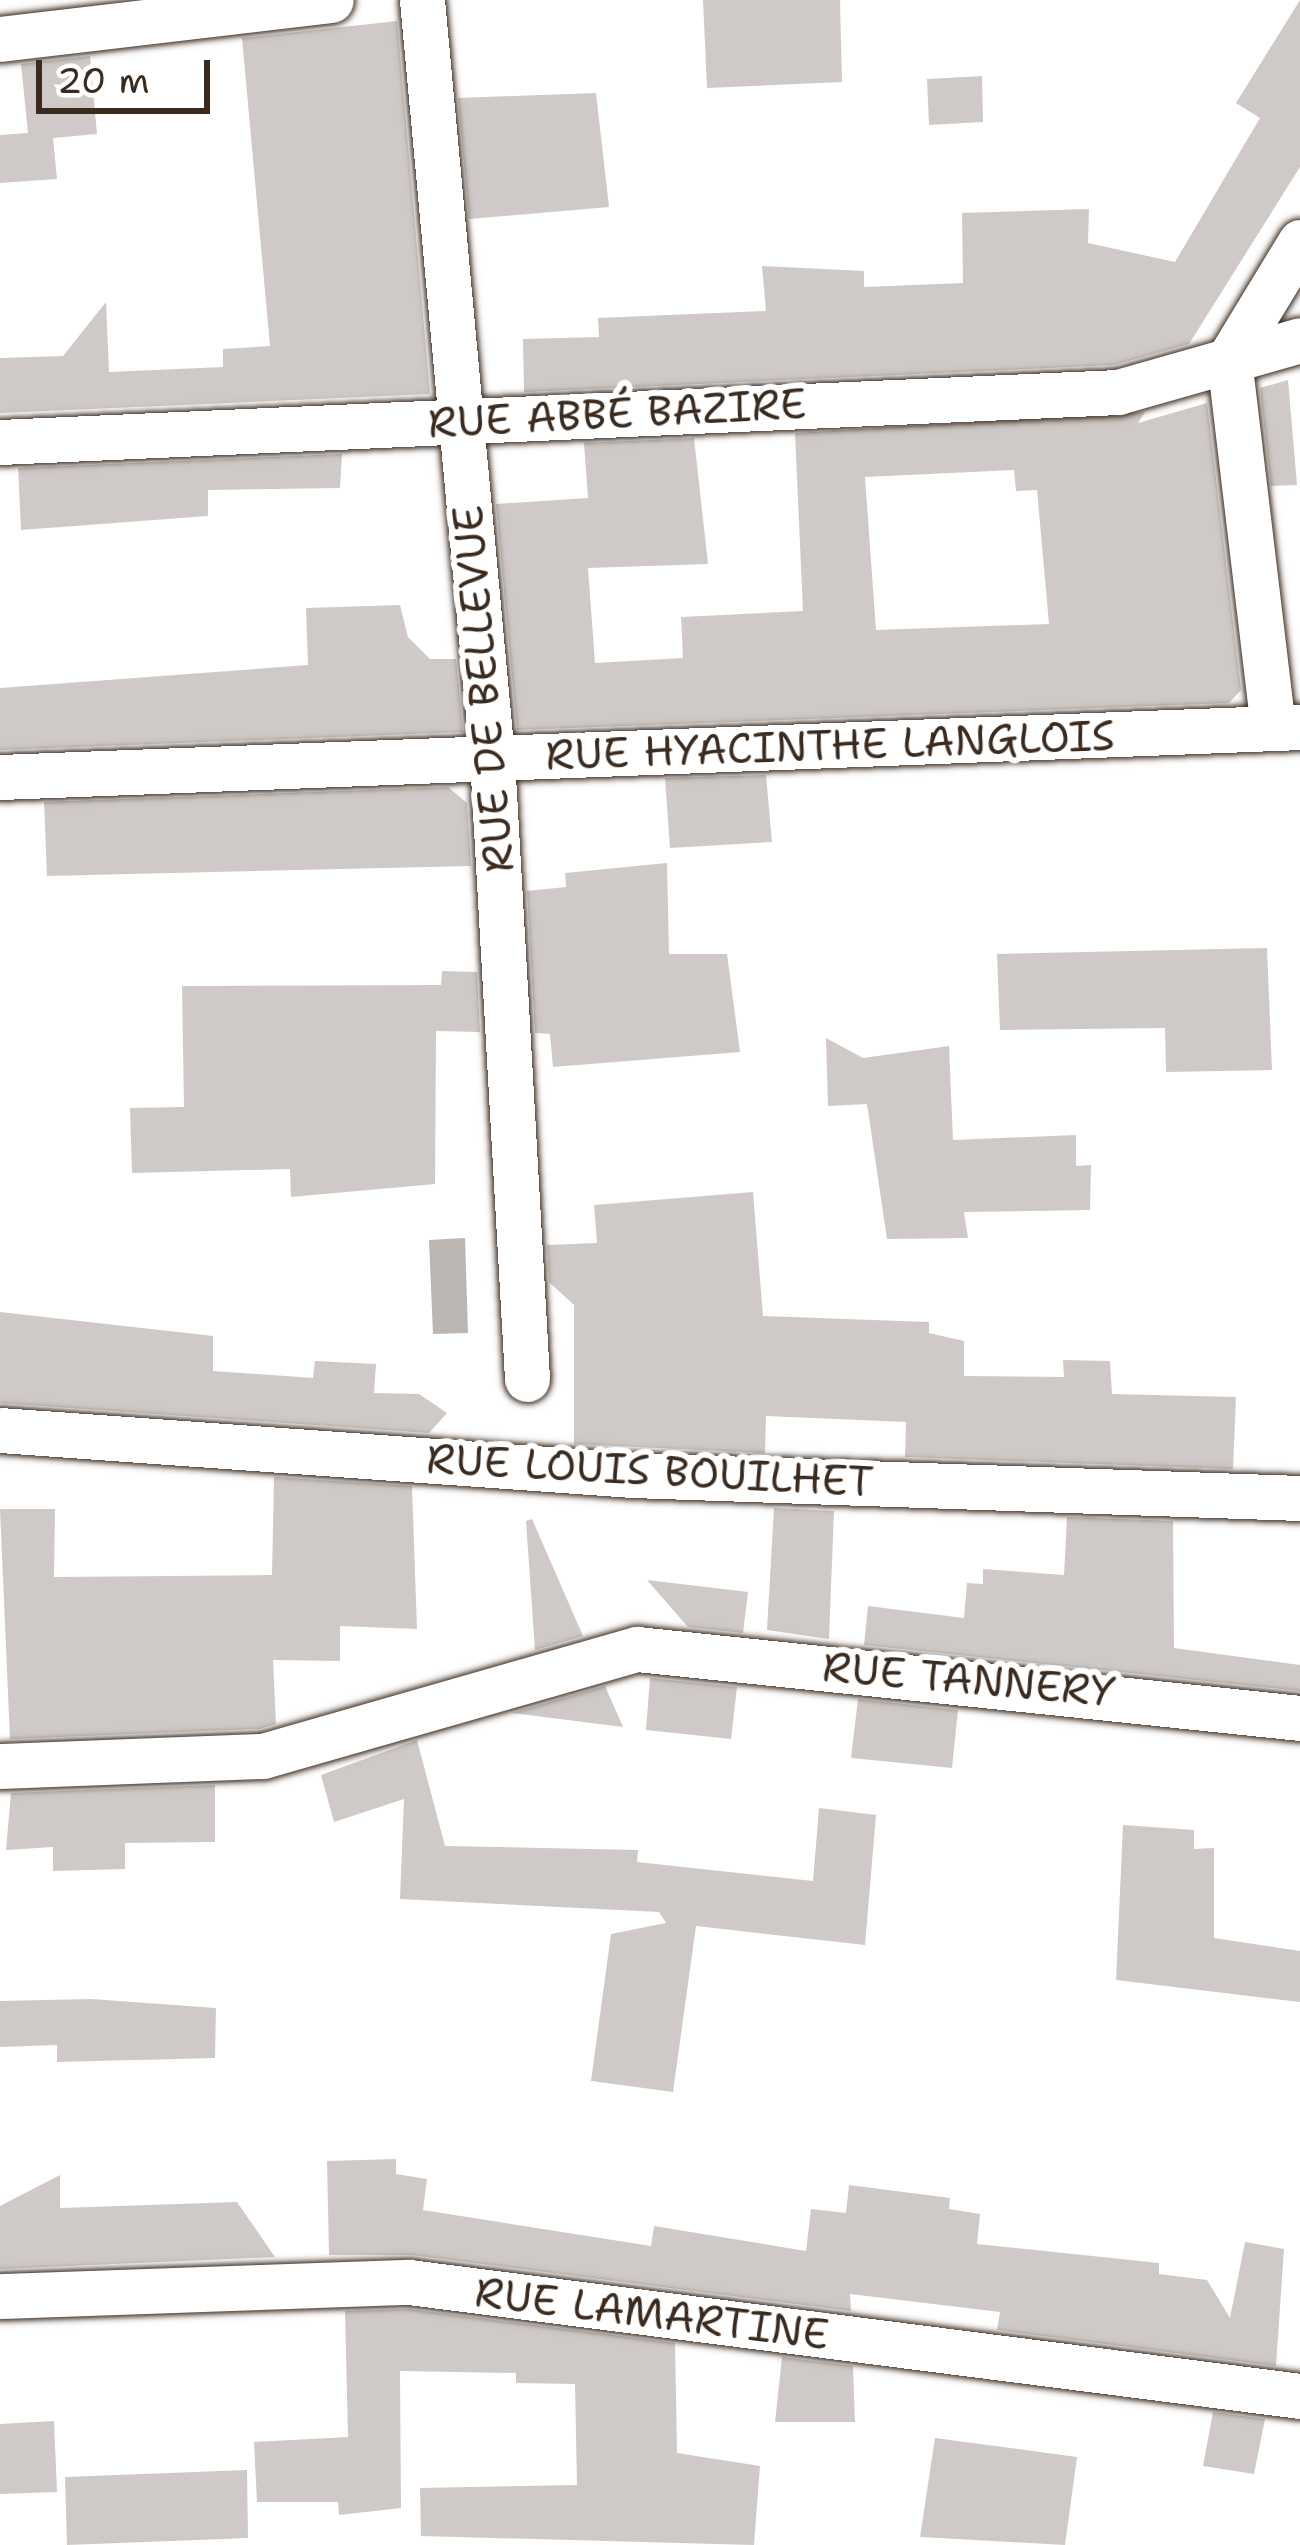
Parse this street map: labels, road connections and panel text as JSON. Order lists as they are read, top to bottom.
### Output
{
  "streets": {
    "street": [
      "RUE ABBÉ BAZIRE",
      "RUE DE BELLEVUE",
      "RUE HYACINTHE LANGLOIS",
      "RUE LOUIS BOUILHET",
      "RUE TANNERY",
      "RUE LAMARTINE"
    ]
  },
  "crossings": [
    ["RUE ABBÉ BAZIRE", "RUE DE BELLEVUE"],
    ["RUE DE BELLEVUE", "RUE HYACINTHE LANGLOIS"]
  ],
  "scale_bar": "20 m"
}
